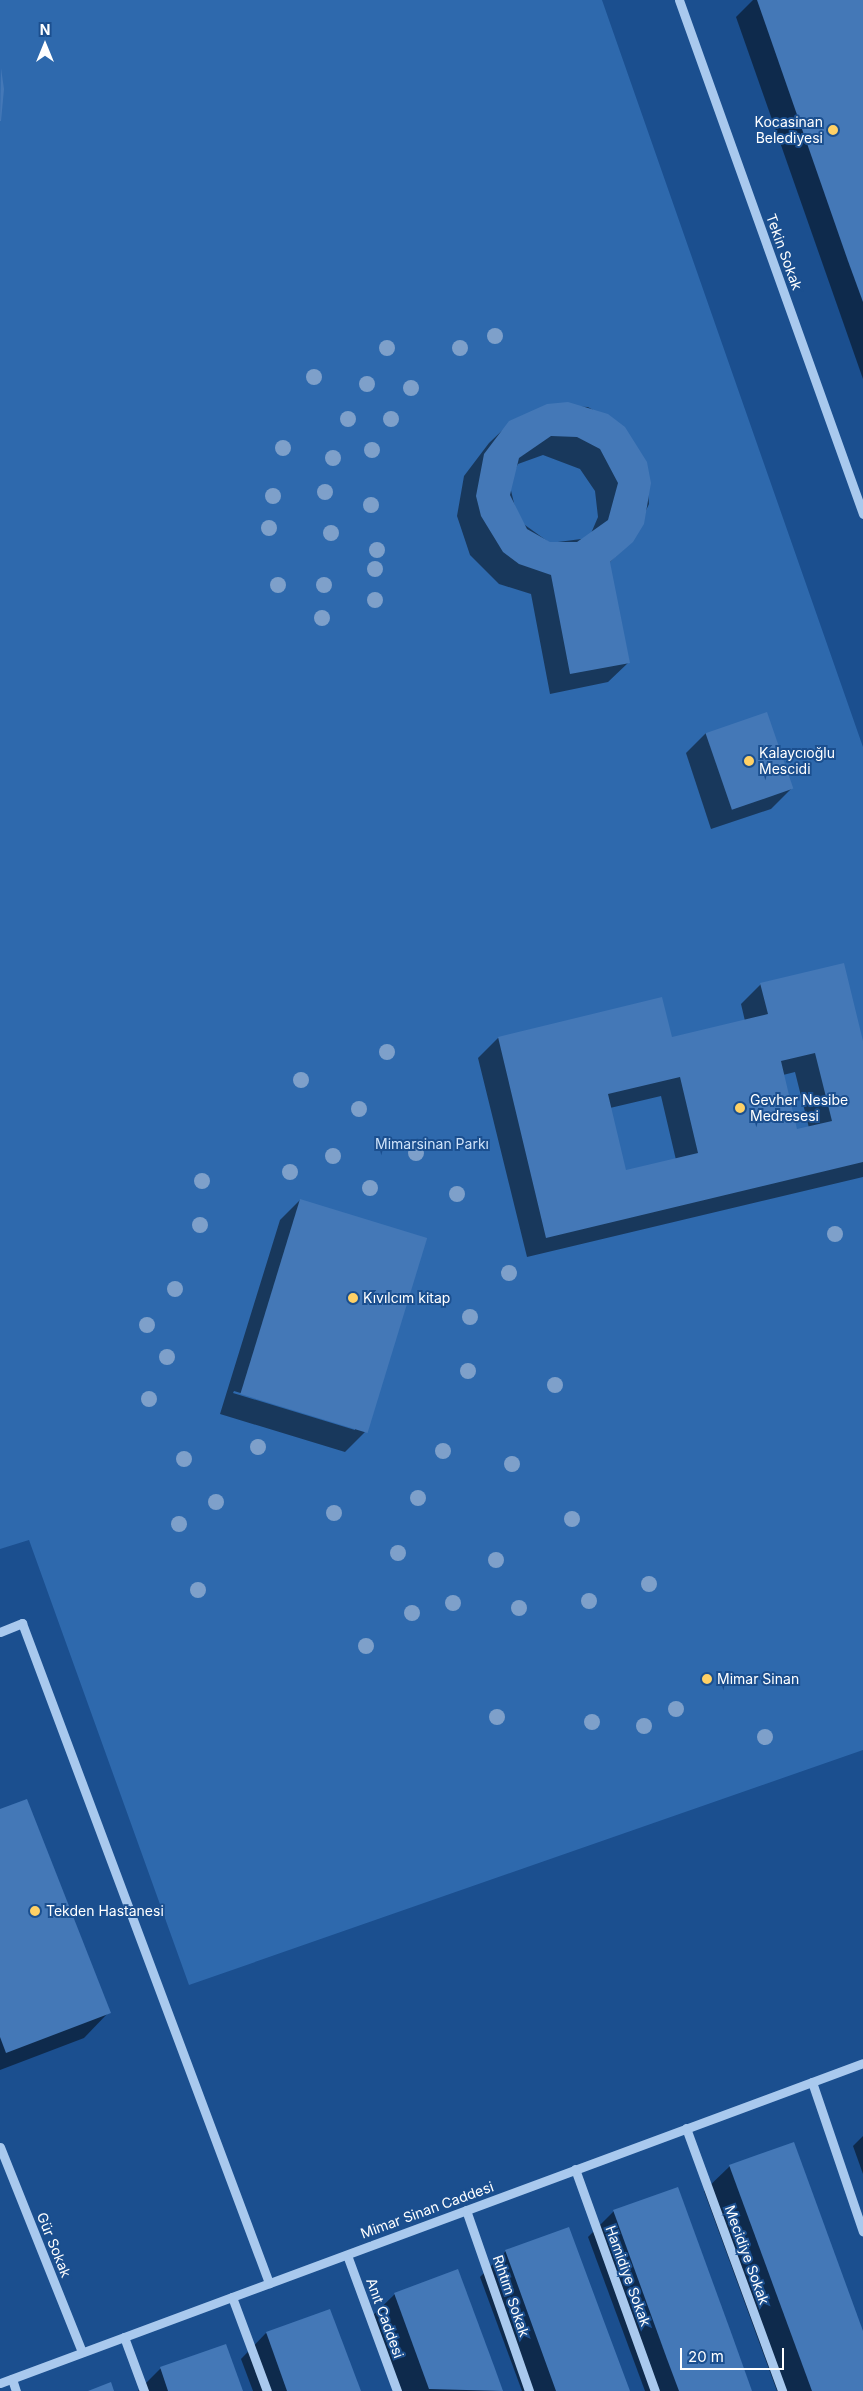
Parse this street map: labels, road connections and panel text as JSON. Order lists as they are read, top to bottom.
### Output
{
  "streets": {
    "street": [
      "Tekin Sokak",
      "Mimar Sinan Caddesi",
      "Gür Sokak",
      "Mecidiye Sokak",
      "Hamidiye Sokak",
      "Rıhtım Sokak",
      "Anıt Caddesi"
    ]
  },
  "crossings": [
    ["Mimar Sinan Caddesi", "Gür Sokak"],
    ["Mimar Sinan Caddesi", "Mecidiye Sokak"],
    ["Mimar Sinan Caddesi", "Hamidiye Sokak"],
    ["Mimar Sinan Caddesi", "Rıhtım Sokak"],
    ["Mimar Sinan Caddesi", "Anıt Caddesi"]
  ],
  "parks": ["Mimarsinan Parkı"],
  "places": [
    "Kocasinan Belediyesi",
    "Kalaycıoğlu Mescidi",
    "Gevher Nesibe Medresesi",
    "Kıvılcım kitap",
    "Mimar Sinan",
    "Tekden Hastanesi"
  ],
  "scale_bar": "20 m",
  "north": "top"
}
